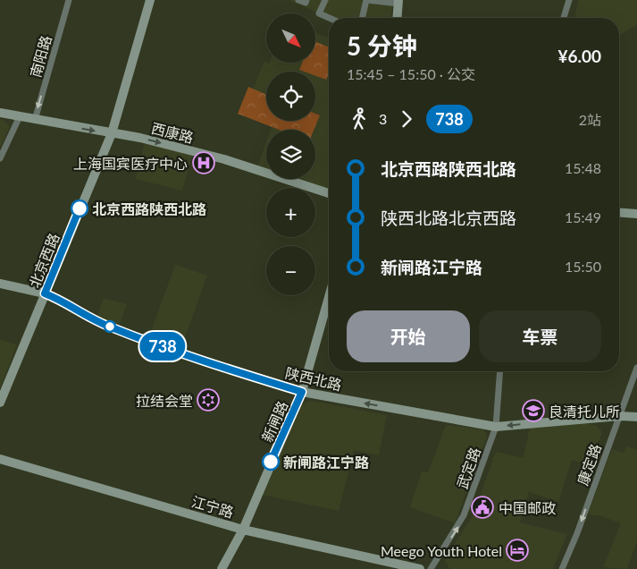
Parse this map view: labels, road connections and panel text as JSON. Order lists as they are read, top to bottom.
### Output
{
  "streets": {
    "main road": [
      "西康路",
      "北京西路",
      "陕西北路",
      "新闸路",
      "江宁路"
    ],
    "street": ["南阳路", "康定路", "武定路"]
  },
  "crossings": [
    ["南阳路", "西康路"],
    ["西康路", "北京西路"],
    ["北京西路", "陕西北路"],
    ["陕西北路", "新闸路"],
    ["陕西北路", "康定路"],
    ["陕西北路", "武定路"],
    ["新闸路", "江宁路"]
  ],
  "one_way": [
    "南阳路",
    "西康路",
    "陕西北路",
    "康定路",
    "武定路"
  ],
  "places": {
    "hospital": ["上海国宾医疗中心"],
    "other": ["北京西路陕西北路", "新闸路江宁路"],
    "synagogue": ["拉结会堂"],
    "school or university": ["良清托儿所"],
    "public building": ["中国邮政"],
    "hotel": ["Meego Youth Hotel"]
  },
  "lines": ["bus line 738"],
  "north": "bottom right",
  "page": {
    "on_map": "738",
    "map_buttons": ["+", "−"],
    "heading": ["5 分钟", "15:45 – 15:50 · 公交", "¥6.00"],
    "legs": ["3", "738", "2站"],
    "list": [
      {
        "name": "北京西路陕西北路",
        "value": "15:48"
      },
      {
        "name": "陕西北路北京西路",
        "value": "15:49"
      },
      {
        "name": "新闸路江宁路",
        "value": "15:50"
      }
    ],
    "buttons": ["开始", "车票"]
  }
}
